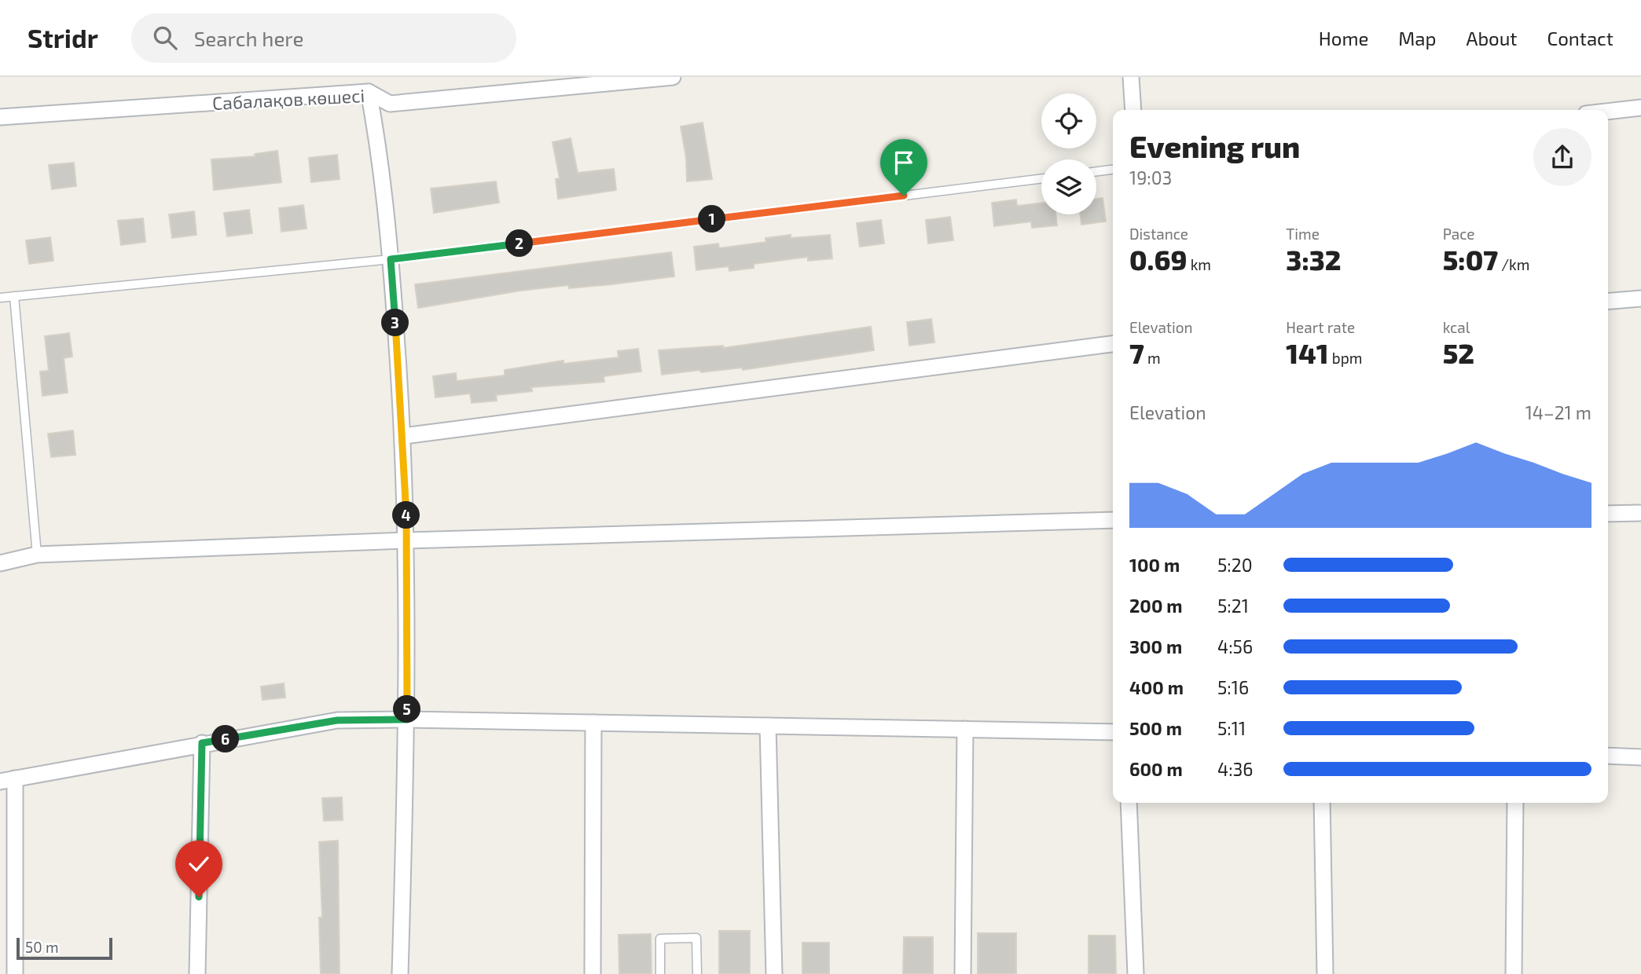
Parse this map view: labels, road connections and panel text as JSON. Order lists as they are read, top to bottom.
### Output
{
  "streets": {
    "street": ["Сабалақов көшесі"]
  },
  "scale_bar": "50 m",
  "page": {
    "header": "Stridr",
    "search": "Search here",
    "nav": [
      "Home",
      "Map",
      "About",
      "Contact"
    ],
    "heading": ["Evening run", "19:03"],
    "stats": [
      ["Distance", "0.69 km"],
      ["Time", "3:32"],
      ["Pace", "5:07 /km"],
      ["Elevation", "7 m"],
      ["Heart rate", "141 bpm"],
      ["kcal", "52"]
    ],
    "pins": [
      "1",
      "2",
      "3",
      "4",
      "5",
      "6"
    ],
    "chart": ["Elevation", "14–21 m"],
    "list": [
      {
        "name": "100 m",
        "note": "5:20"
      },
      {
        "name": "200 m",
        "note": "5:21"
      },
      {
        "name": "300 m",
        "note": "4:56"
      },
      {
        "name": "400 m",
        "note": "5:16"
      },
      {
        "name": "500 m",
        "note": "5:11"
      },
      {
        "name": "600 m",
        "note": "4:36"
      }
    ],
    "scale": "50 m"
  }
}
